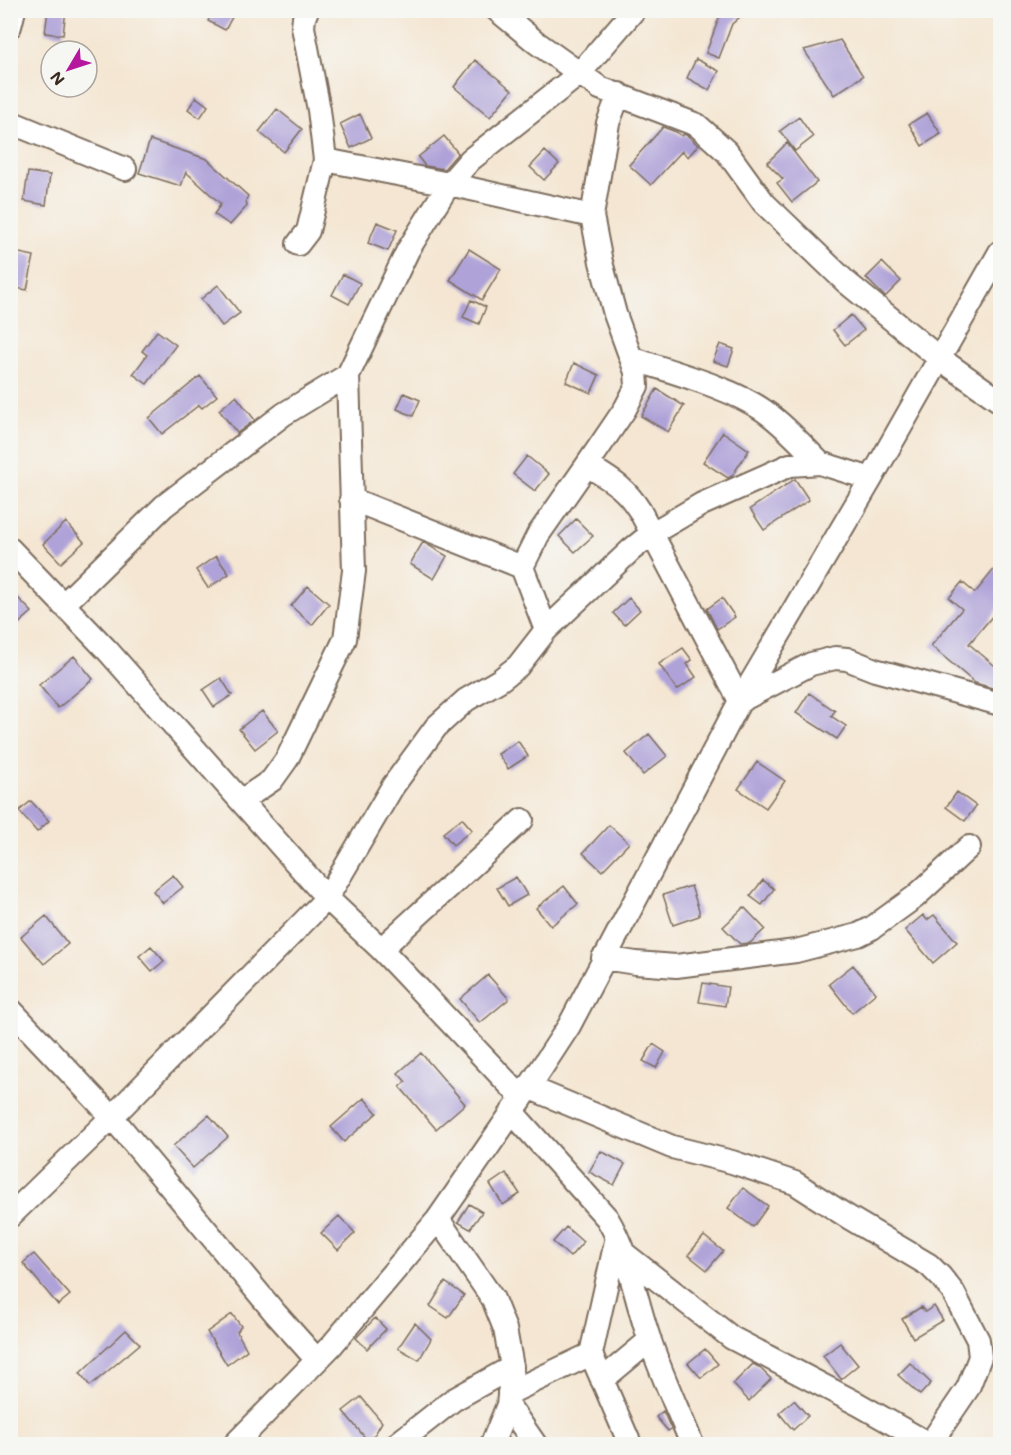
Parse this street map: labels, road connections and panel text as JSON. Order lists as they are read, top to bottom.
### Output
{
  "north": "bottom left"
}
